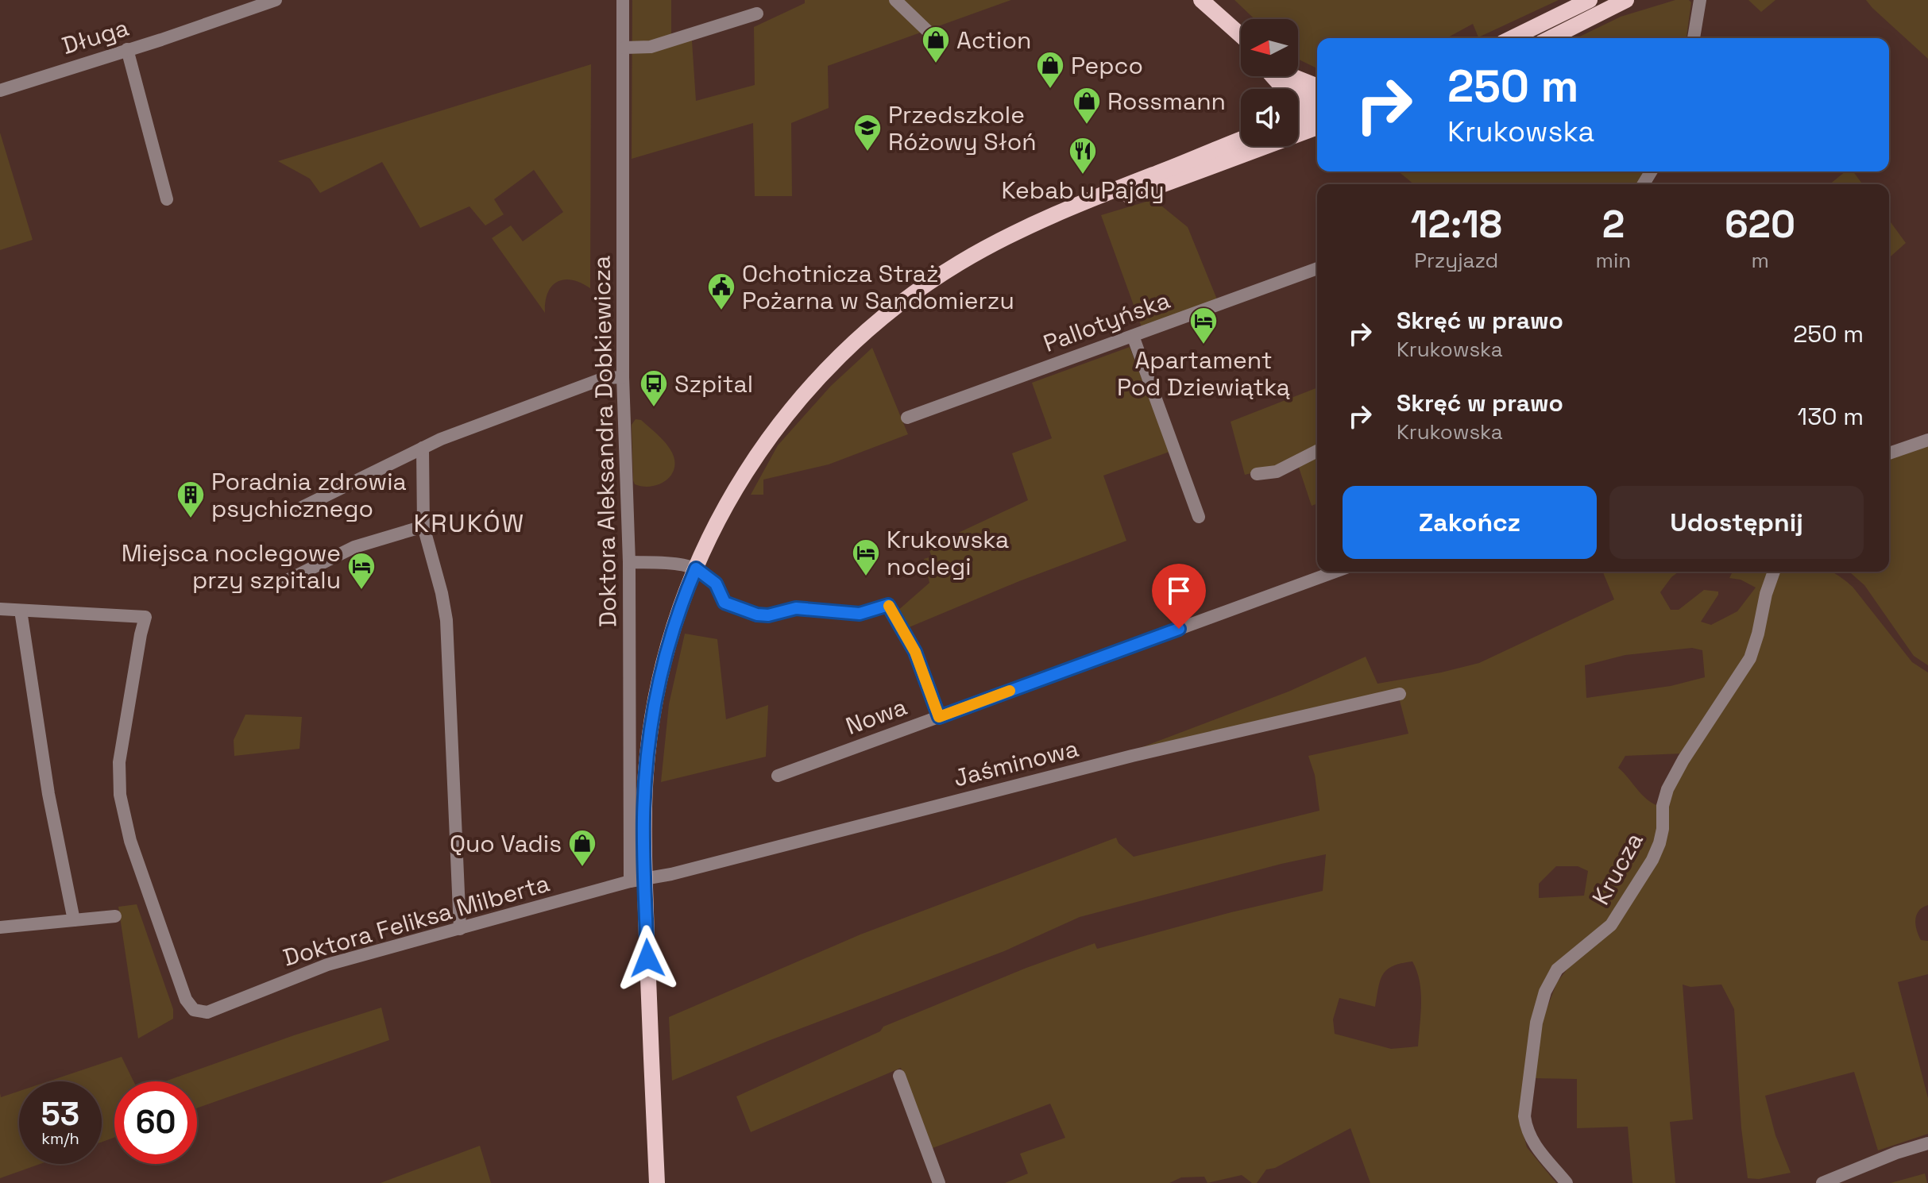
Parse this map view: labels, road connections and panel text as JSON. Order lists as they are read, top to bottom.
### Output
{
  "streets": {
    "street": [
      "Długa",
      "Pallotyńska",
      "Doktora Aleksandra Dobkiewicza",
      "Nowa",
      "Jaśminowa",
      "Krucza",
      "Doktora Feliksa Milberta"
    ]
  },
  "crossings": [
    ["Doktora Aleksandra Dobkiewicza", "Jaśminowa"],
    ["Doktora Aleksandra Dobkiewicza", "Doktora Feliksa Milberta"],
    ["Jaśminowa", "Doktora Feliksa Milberta"]
  ],
  "districts": ["KRUKÓW"],
  "places": {
    "shop": [
      "Action",
      "Pepco",
      "Rossmann",
      "Quo Vadis"
    ],
    "school or university": ["Przedszkole Różowy Słoń"],
    "restaurant": ["Kebab u Pajdy"],
    "public building": ["Ochotnicza Straż Pożarna w Sandomierzu"],
    "hotel": ["Apartament Pod Dziewiątką", "Krukowska noclegi", "Miejsca noclegowe przy szpitalu"],
    "bus stop": ["Szpital"],
    "building": ["Poradnia zdrowia psychicznego"]
  },
  "north": "left",
  "page": {
    "turn": ["250 m", "Krukowska"],
    "eta": [
      "12:18",
      "Przyjazd",
      "2",
      "min",
      "620",
      "m"
    ],
    "list": [
      {
        "name": "Skręć w prawo",
        "note": "Krukowska",
        "value": "250 m"
      },
      {
        "name": "Skręć w prawo",
        "note": "Krukowska",
        "value": "130 m"
      }
    ],
    "buttons": ["Zakończ", "Udostępnij"],
    "speed": "53 km/h",
    "limit": "60"
  }
}
